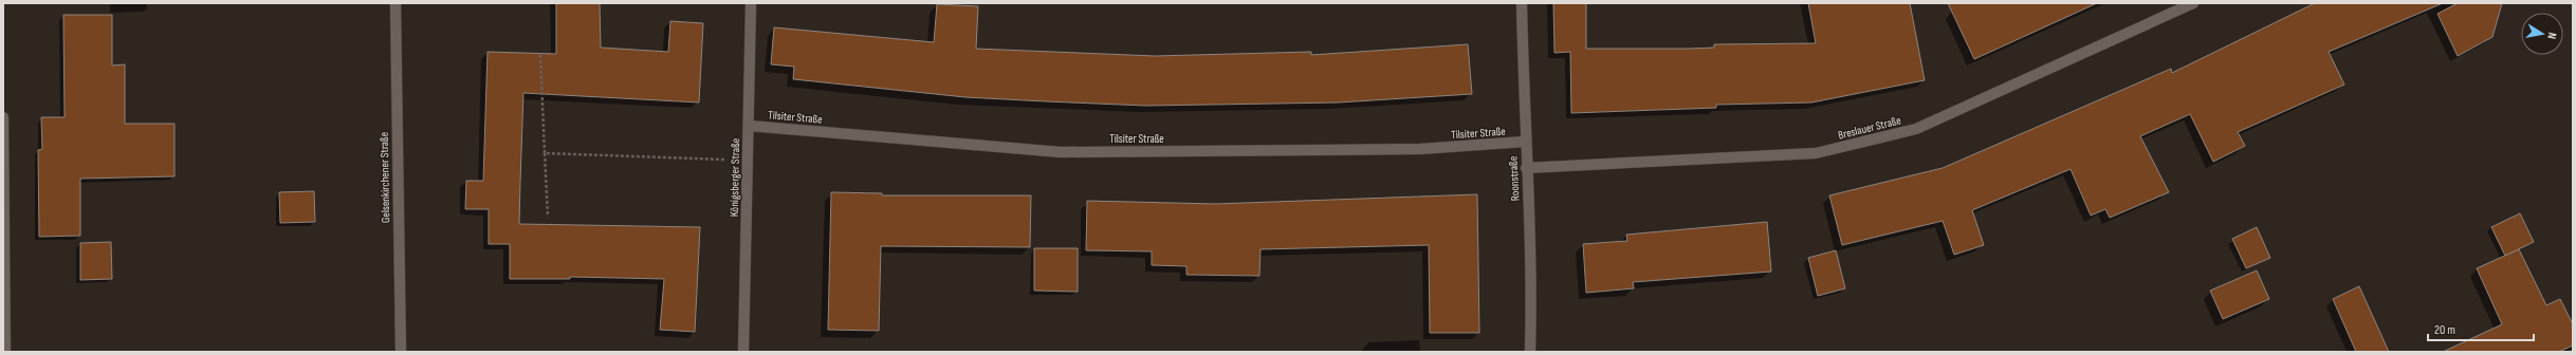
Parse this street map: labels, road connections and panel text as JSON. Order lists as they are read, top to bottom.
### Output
{
  "streets": {
    "street": [
      "Tilsiter Straße",
      "Breslauer Straße",
      "Gelsenkirchener Straße",
      "Königsberger Straße",
      "Roonstraße"
    ]
  },
  "crossings": [
    ["Tilsiter Straße", "Königsberger Straße"],
    ["Tilsiter Straße", "Roonstraße"],
    ["Breslauer Straße", "Roonstraße"]
  ],
  "scale_bar": "20 m",
  "north": "right"
}
